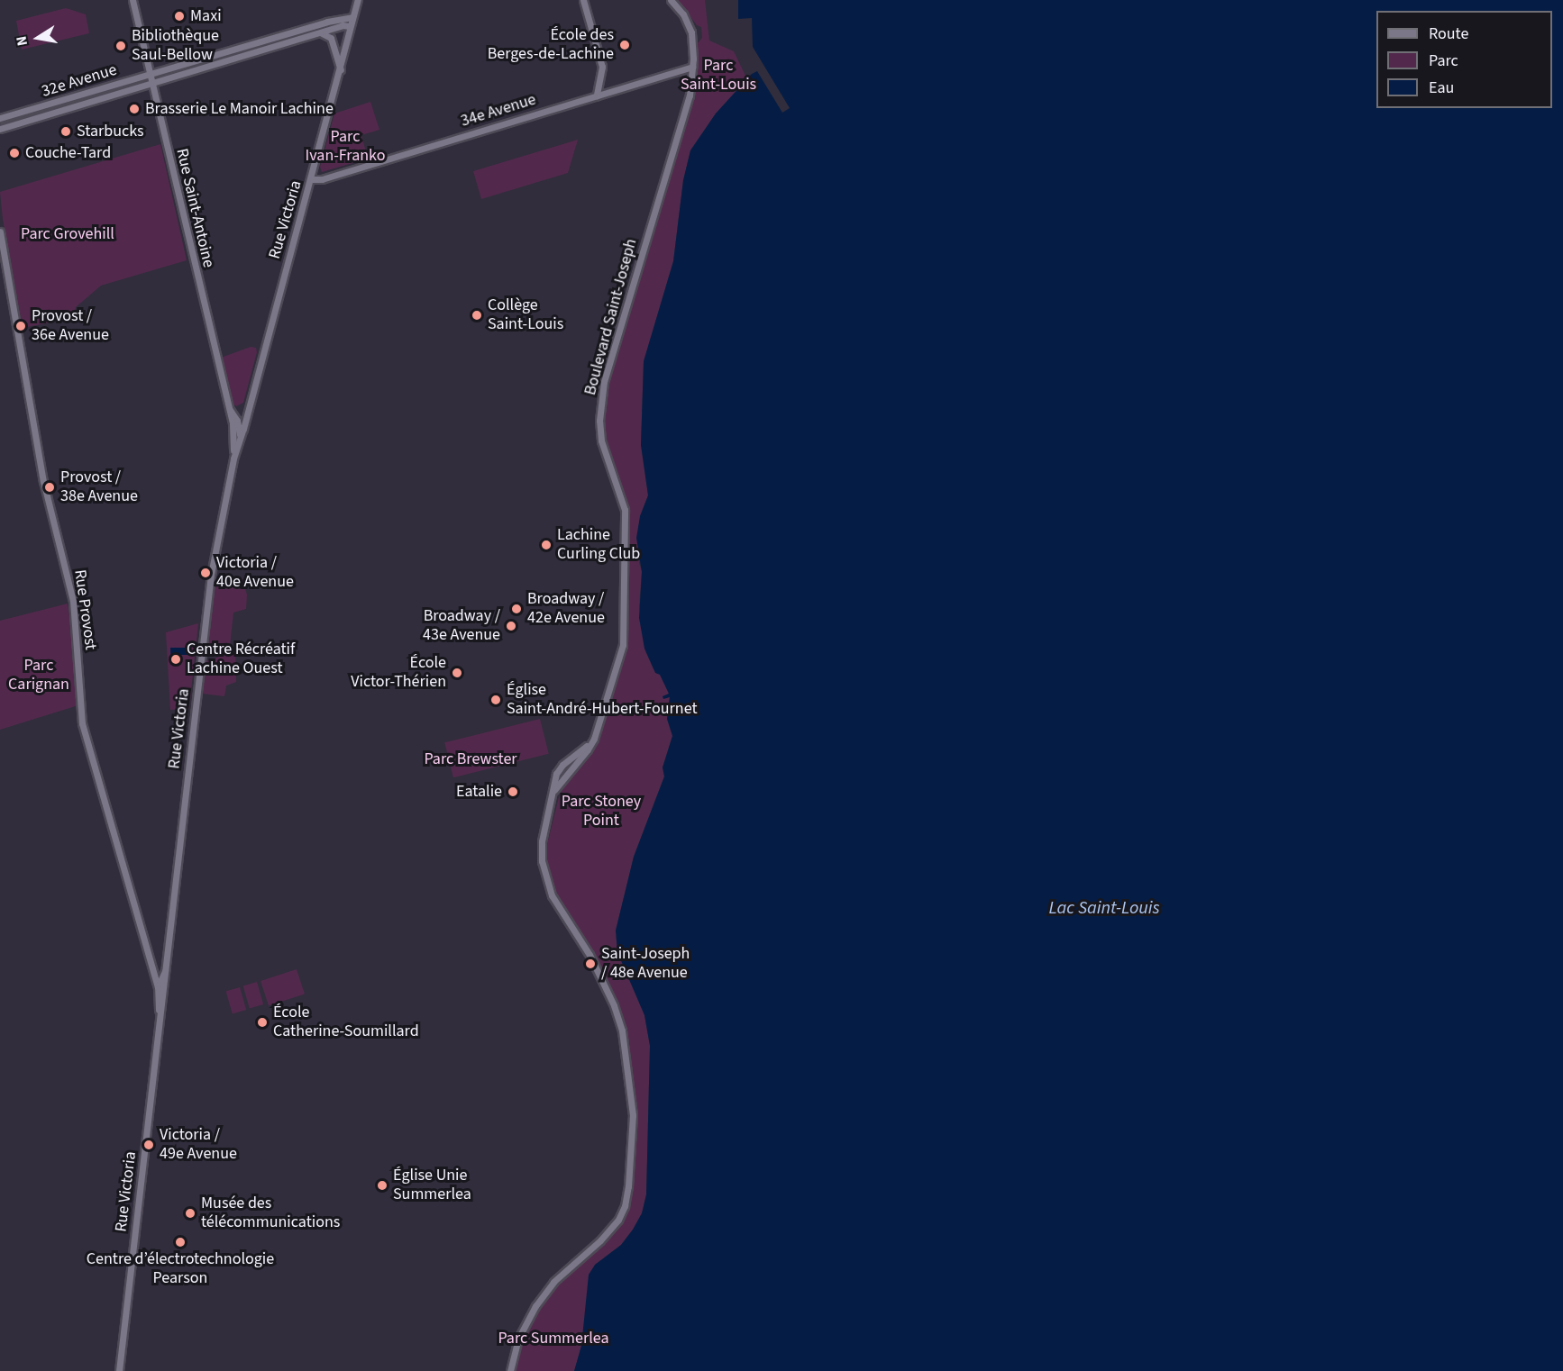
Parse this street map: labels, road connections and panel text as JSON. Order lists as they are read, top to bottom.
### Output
{
  "streets": {
    "street": [
      "32e Avenue",
      "34e Avenue",
      "Rue Saint-Antoine",
      "Rue Victoria",
      "Boulevard Saint-Joseph",
      "Rue Provost"
    ]
  },
  "crossings": [
    ["32e Avenue", "Rue Saint-Antoine"],
    ["32e Avenue", "Rue Victoria"],
    ["34e Avenue", "Rue Victoria"],
    ["34e Avenue", "Boulevard Saint-Joseph"],
    ["Rue Saint-Antoine", "Rue Victoria"],
    ["Rue Victoria", "Rue Provost"]
  ],
  "water": ["Lac Saint-Louis"],
  "parks": [
    "Parc Saint-Louis",
    "Parc Ivan-Franko",
    "Parc Grovehill",
    "Parc Carignan",
    "Parc Brewster",
    "Parc Stoney Point",
    "Parc Summerlea"
  ],
  "places": [
    "Maxi",
    "École des Berges-de-Lachine",
    "Bibliothèque Saul-Bellow",
    "Brasserie Le Manoir Lachine",
    "Starbucks",
    "Couche-Tard",
    "Collège Saint-Louis",
    "Provost / 36e Avenue",
    "Provost / 38e Avenue",
    "Lachine Curling Club",
    "Victoria / 40e Avenue",
    "Broadway / 42e Avenue",
    "Broadway / 43e Avenue",
    "Centre Récréatif Lachine Ouest",
    "École Victor-Thérien",
    "Église Saint-André-Hubert-Fournet",
    "Eatalie",
    "Saint-Joseph / 48e Avenue",
    "École Catherine-Soumillard",
    "Victoria / 49e Avenue",
    "Église Unie Summerlea",
    "Musée des télécommunications",
    "Centre d’électrotechnologie Pearson"
  ],
  "legend": ["Route", "Parc", "Eau"],
  "north": "left"
}
